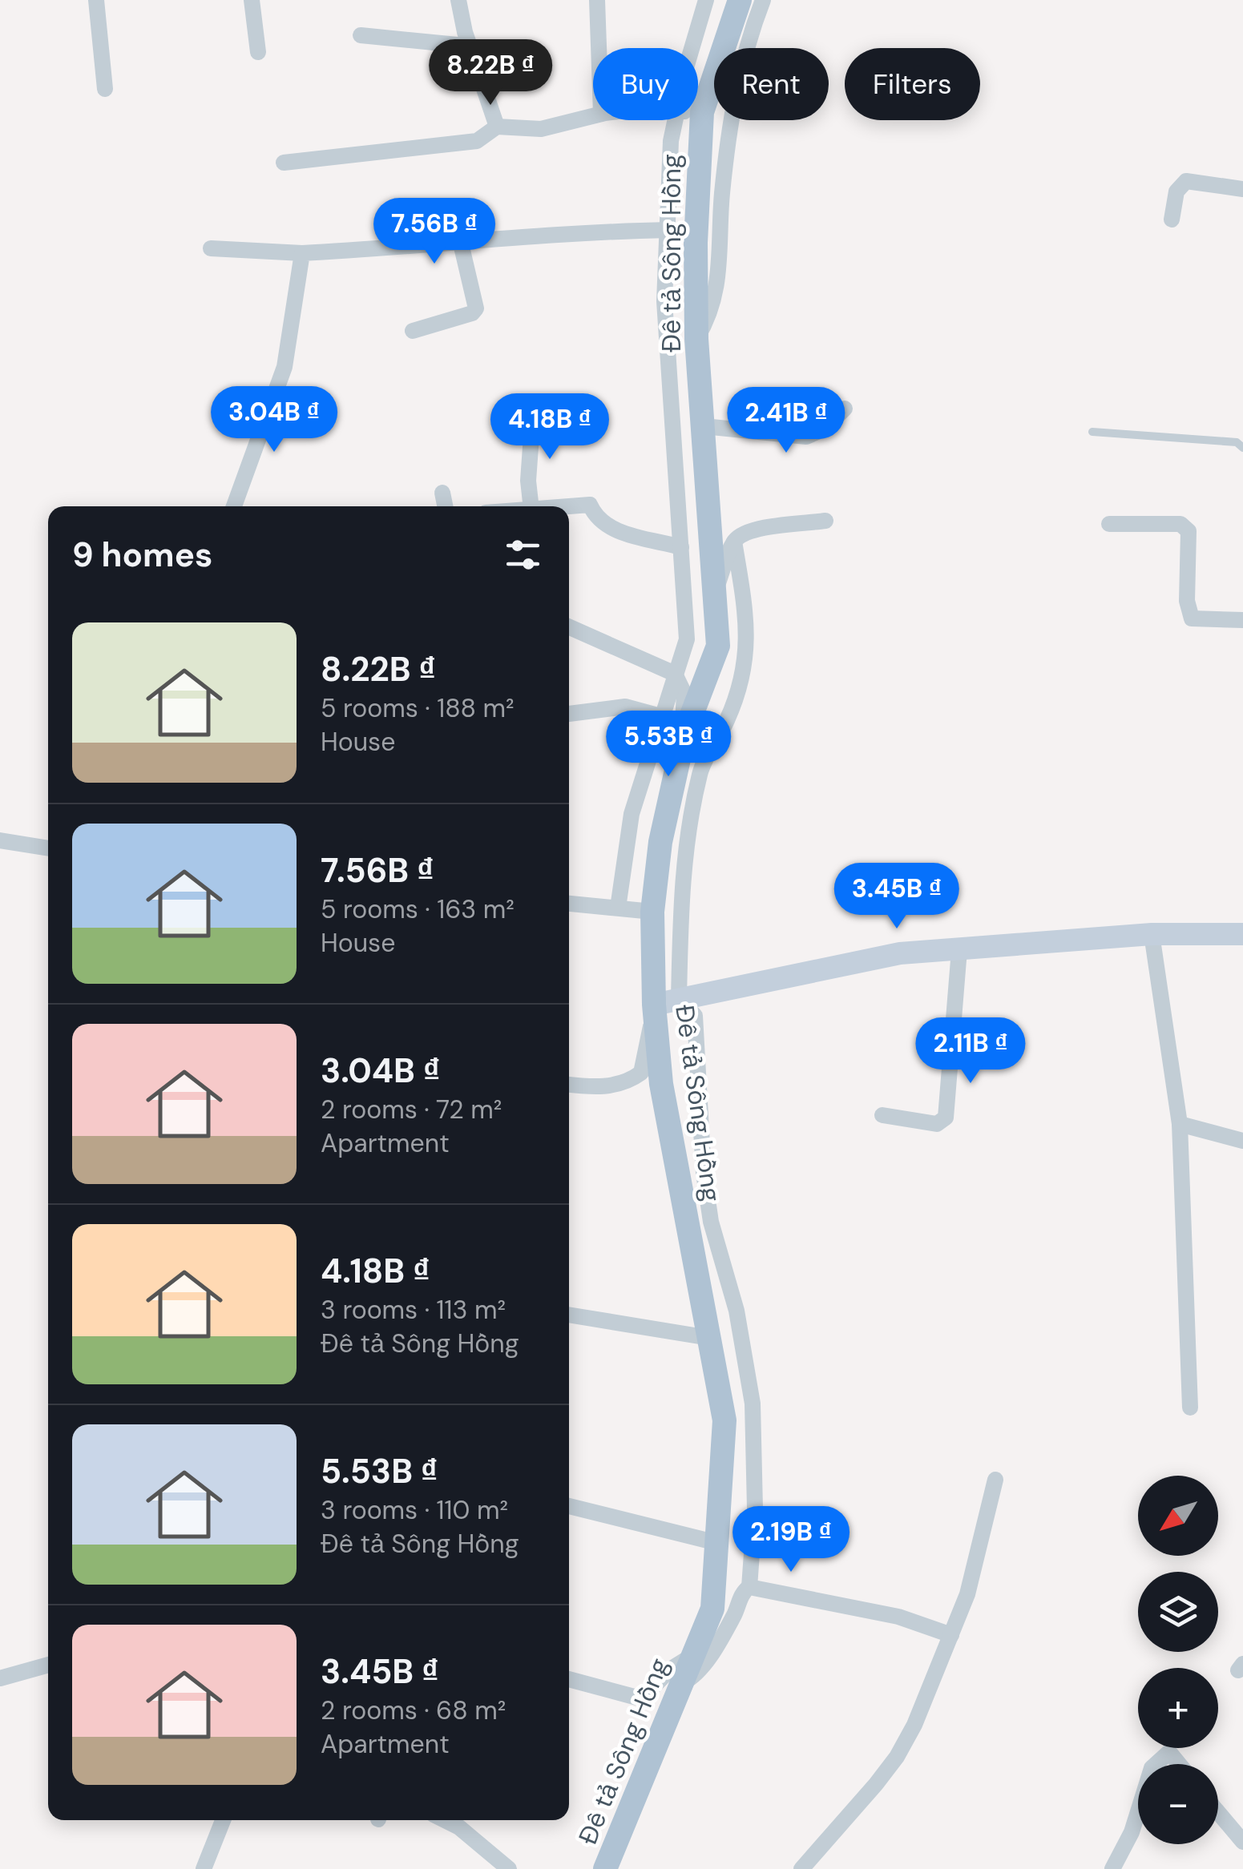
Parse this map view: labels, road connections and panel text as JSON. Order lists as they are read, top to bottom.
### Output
{
  "streets": {
    "main road": ["Đê tả Sông Hồng"]
  },
  "north": "bottom left",
  "page": {
    "price": [
      "8.22B ₫",
      "7.56B ₫",
      "3.04B ₫",
      "2.41B ₫",
      "4.18B ₫",
      "5.53B ₫",
      "3.45B ₫",
      "2.11B ₫",
      "2.19B ₫"
    ],
    "chip": ["Buy", "Rent", "Filters"],
    "heading": "9 homes",
    "list": [
      {
        "name": "8.22B ₫",
        "note": "5 rooms · 188 m² · House"
      },
      {
        "name": "7.56B ₫",
        "note": "5 rooms · 163 m² · House"
      },
      {
        "name": "3.04B ₫",
        "note": "2 rooms · 72 m² · Apartment"
      },
      {
        "name": "4.18B ₫",
        "note": "3 rooms · 113 m² · Đê tả Sông Hồng"
      },
      {
        "name": "5.53B ₫",
        "note": "3 rooms · 110 m² · Đê tả Sông Hồng"
      },
      {
        "name": "3.45B ₫",
        "note": "2 rooms · 68 m² · Apartment"
      }
    ],
    "map_buttons": ["+", "−"]
  }
}
